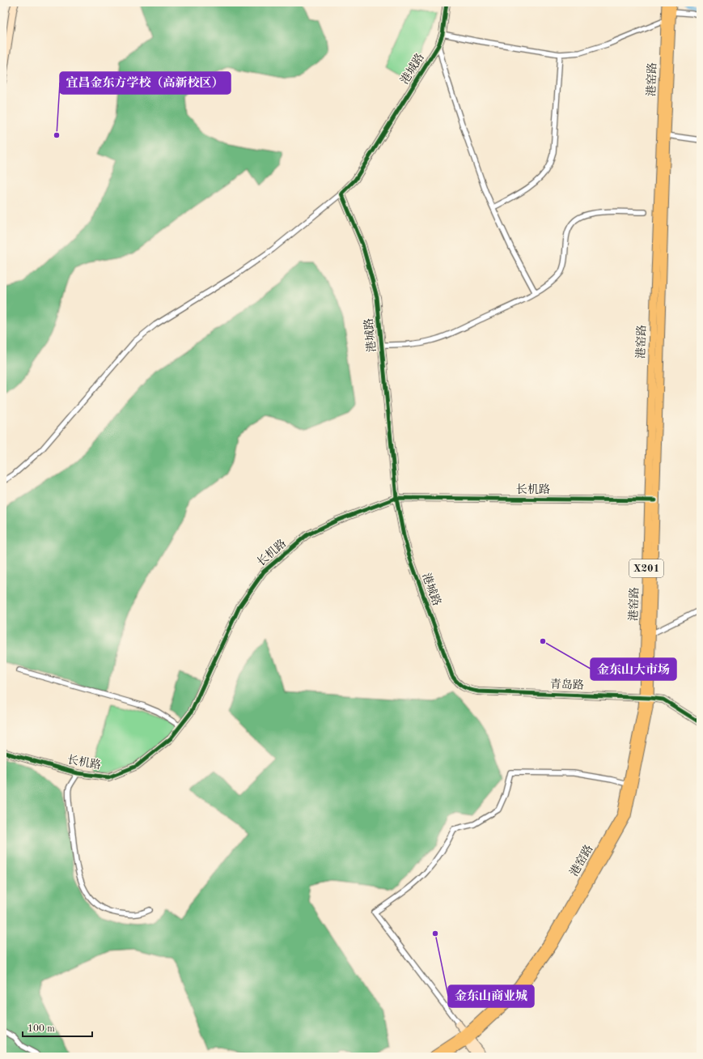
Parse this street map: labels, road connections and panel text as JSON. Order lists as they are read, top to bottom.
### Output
{
  "streets": {
    "main road": ["港窑路", "X201"],
    "street": ["港城路", "长机路", "青岛路"]
  },
  "crossings": [
    ["港城路", "长机路"],
    ["港城路", "青岛路"],
    ["港窑路", "长机路"],
    ["港窑路", "青岛路"]
  ],
  "places": ["宜昌金东方学校（高新校区）", "金东山大市场", "金东山商业城"],
  "scale_bar": "100 m"
}
